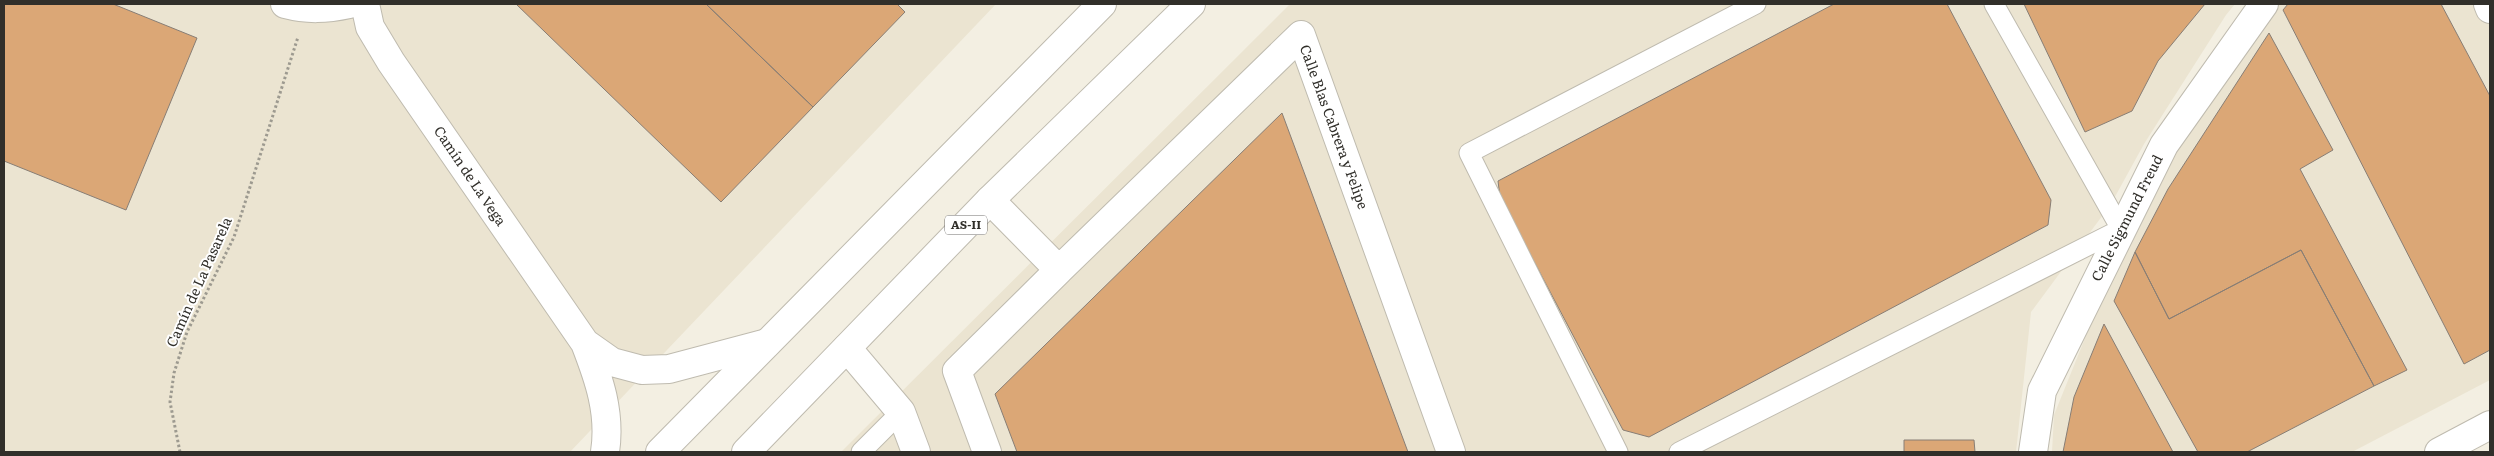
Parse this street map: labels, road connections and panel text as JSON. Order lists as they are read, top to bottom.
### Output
{
  "streets": {
    "main road": [
      "Calle Blas Cabrera y Felipe",
      "Camín de La Vega",
      "Calle Sigmund Freud",
      "AS-II"
    ],
    "path": ["Camín de La Pasarela"]
  }
}
